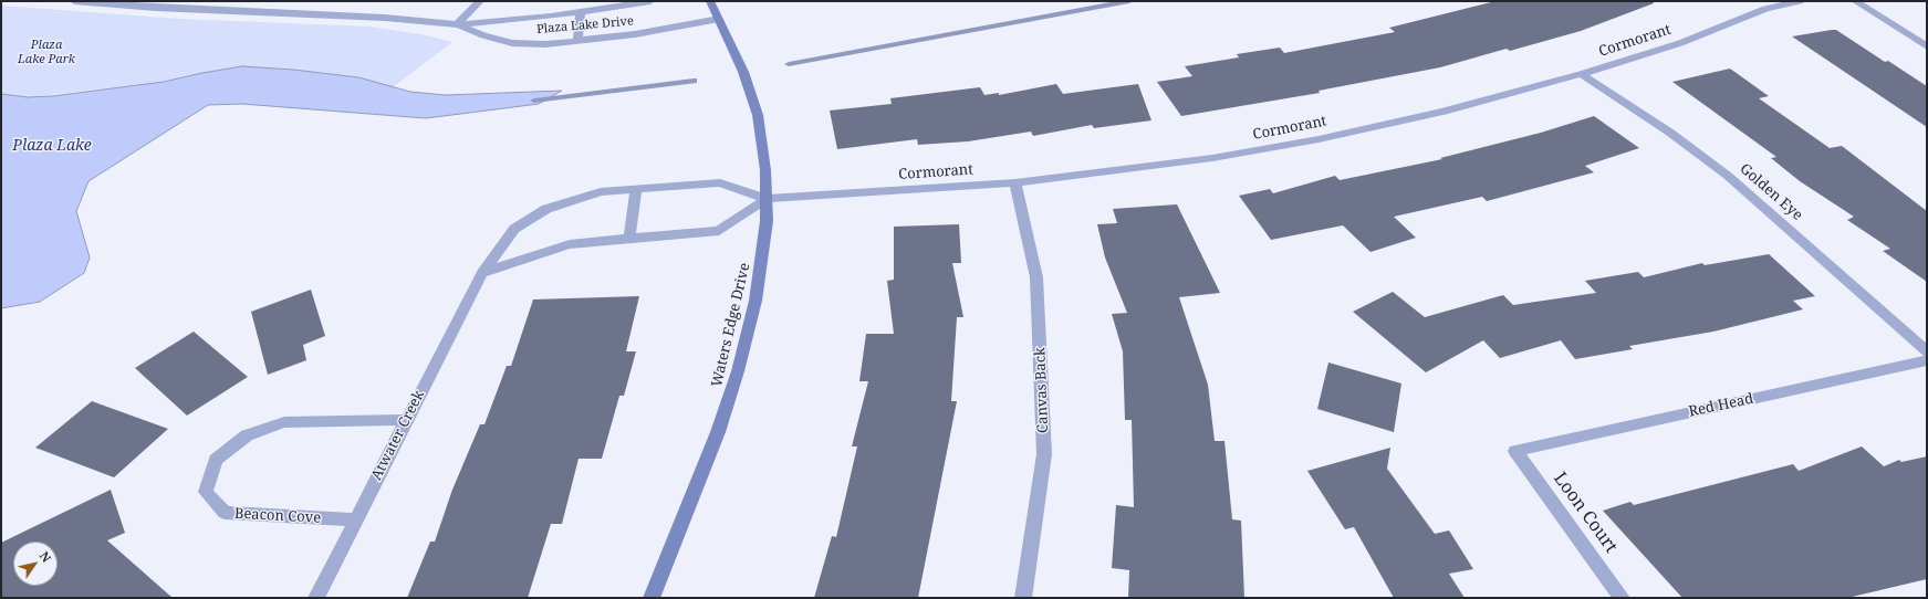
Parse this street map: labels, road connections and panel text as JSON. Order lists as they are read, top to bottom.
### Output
{
  "streets": {
    "street": [
      "Plaza Lake Drive",
      "Cormorant",
      "Golden Eye",
      "Waters Edge Drive",
      "Canvas Back",
      "Red Head",
      "Atwater Creek",
      "Loon Court",
      "Beacon Cove"
    ]
  },
  "crossings": [
    ["Plaza Lake Drive", "Waters Edge Drive"],
    ["Cormorant", "Golden Eye"],
    ["Cormorant", "Waters Edge Drive"],
    ["Cormorant", "Canvas Back"],
    ["Cormorant", "Atwater Creek"],
    ["Waters Edge Drive", "Atwater Creek"],
    ["Red Head", "Loon Court"],
    ["Atwater Creek", "Beacon Cove"]
  ],
  "water": ["Plaza Lake"],
  "parks": ["Plaza Lake Park"],
  "north": "top right"
}
